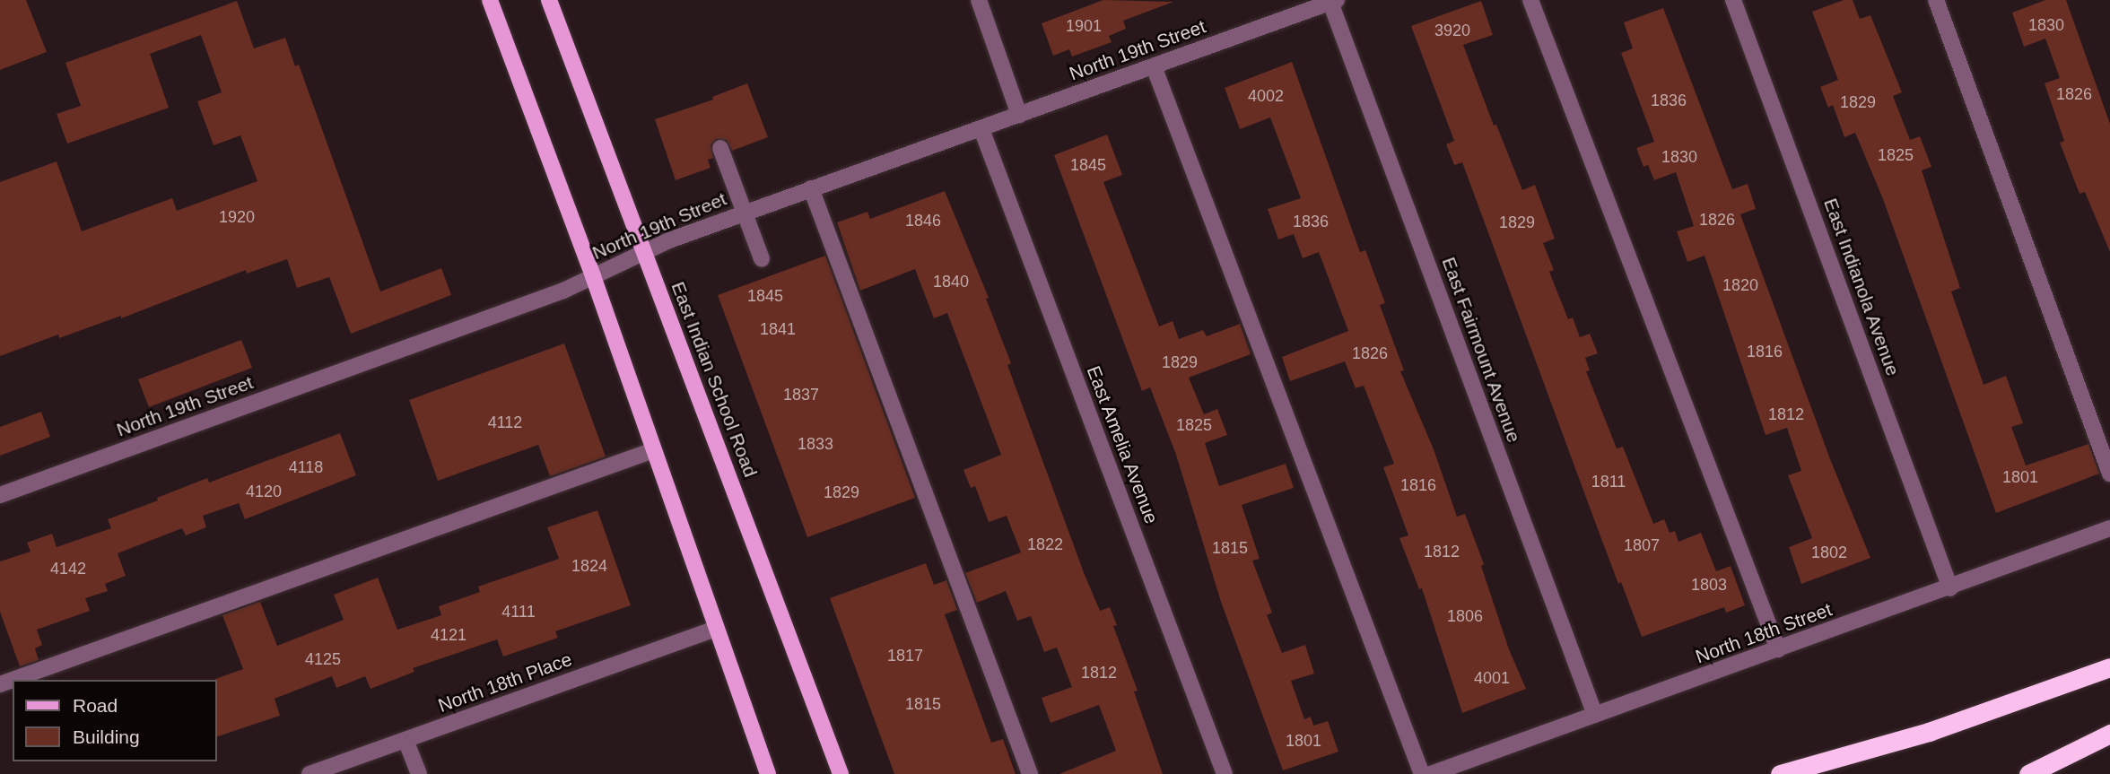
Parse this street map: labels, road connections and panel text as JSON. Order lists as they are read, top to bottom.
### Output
{
  "streets": {
    "main road": ["East Indian School Road"],
    "street": [
      "North 19th Street",
      "East Indianola Avenue",
      "East Fairmount Avenue",
      "East Amelia Avenue",
      "North 18th Street",
      "North 18th Place"
    ]
  },
  "crossings": [
    ["North 19th Street", "East Fairmount Avenue"],
    ["North 19th Street", "East Indian School Road"],
    ["North 19th Street", "East Amelia Avenue"],
    ["East Indianola Avenue", "North 18th Street"],
    ["East Fairmount Avenue", "North 18th Street"]
  ],
  "house_numbers": [
    "1830",
    "1901",
    "3920",
    "1826",
    "4002",
    "1836",
    "1829",
    "1825",
    "1830",
    "1845",
    "1920",
    "1826",
    "1846",
    "1836",
    "1829",
    "1840",
    "1820",
    "1845",
    "1841",
    "1816",
    "1826",
    "1829",
    "1837",
    "1812",
    "4112",
    "1825",
    "1833",
    "4118",
    "1801",
    "1811",
    "1816",
    "4120",
    "1829",
    "1822",
    "1807",
    "1815",
    "1812",
    "1802",
    "1824",
    "4142",
    "1803",
    "4111",
    "1806",
    "4121",
    "1817",
    "4125",
    "1812",
    "4001",
    "1815",
    "1801"
  ],
  "legend": ["Road", "Building"]
}
